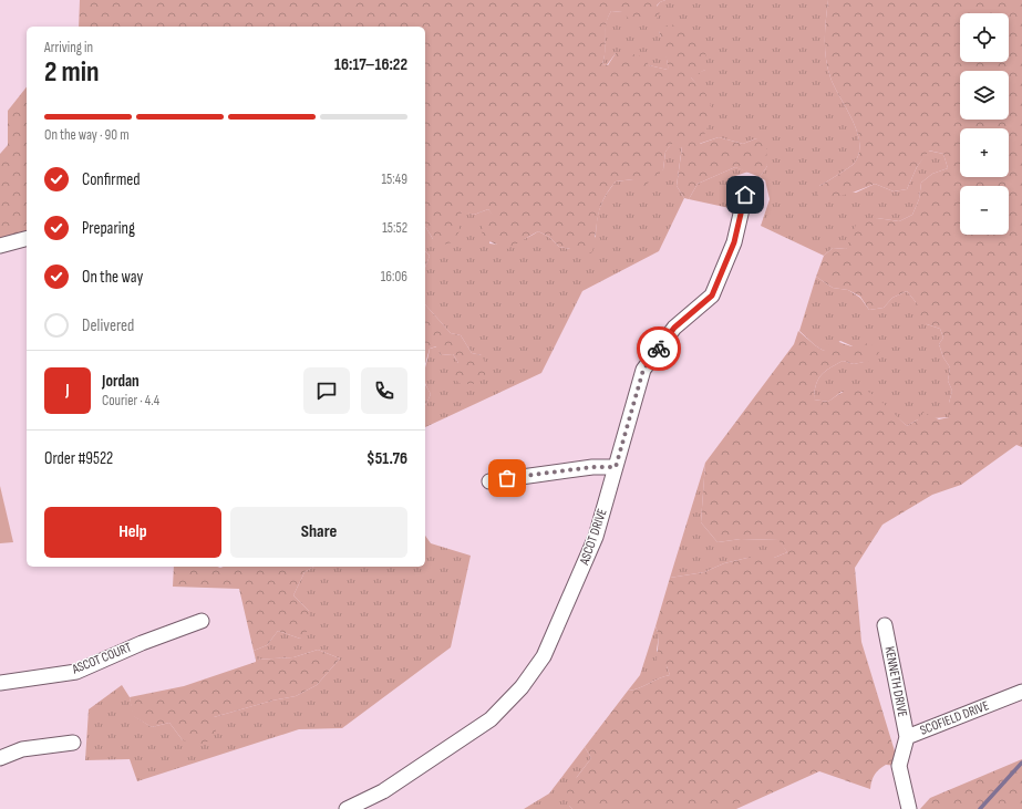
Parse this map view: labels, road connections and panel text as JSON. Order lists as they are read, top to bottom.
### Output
{
  "streets": {
    "street": [
      "ASCOT DRIVE",
      "ASCOT COURT",
      "KENNETH DRIVE",
      "SCOFIELD DRIVE"
    ]
  },
  "crossings": [
    ["KENNETH DRIVE", "SCOFIELD DRIVE"]
  ],
  "page": {
    "map_buttons": ["+", "−"],
    "heading": ["2 min", "Arriving in", "16:17–16:22"],
    "panel": [
      "Jordan",
      "Courier · 4.4",
      "Order #9522",
      "$51.76"
    ],
    "bar": "On the way · 90 m",
    "list": [
      ["Confirmed", "15:49"],
      ["Preparing", "15:52"],
      ["On the way", "16:06"],
      "Delivered"
    ],
    "round": "J",
    "buttons": ["Help", "Share"]
  }
}
